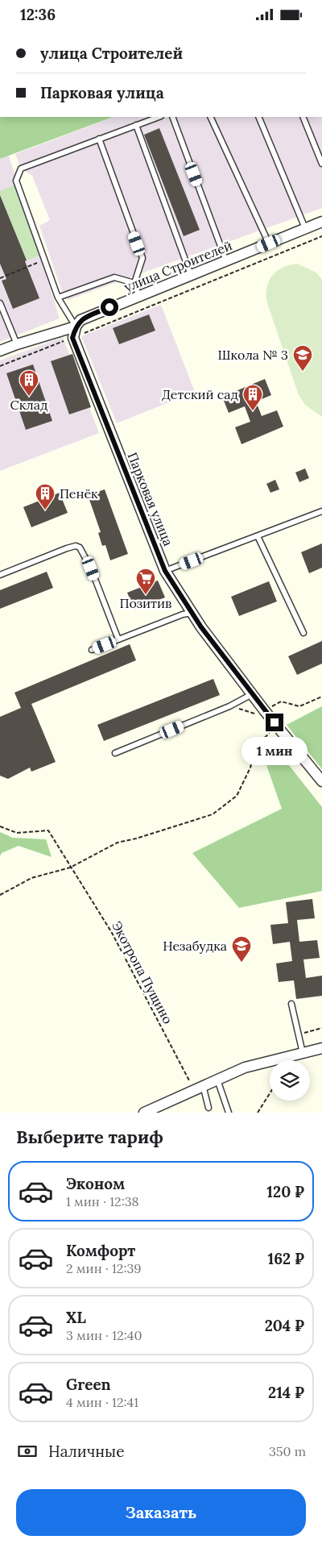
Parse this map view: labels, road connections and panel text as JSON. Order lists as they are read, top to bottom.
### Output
{
  "streets": {
    "street": ["улица Строителей", "Парковая улица"],
    "path": ["Экотропа Пущино"]
  },
  "places": {
    "school or university": ["Школа № 3", "Незабудка"],
    "building": ["Склад", "Детский сад", "Пенёк"],
    "supermarket": ["Позитив"]
  },
  "page": {
    "status": "12:36",
    "banner": ["улица Строителей", "Парковая улица"],
    "bubble": "1 мин",
    "heading": "Выберите тариф",
    "list": [
      {
        "name": "Эконом",
        "note": "1 мин · 12:38",
        "value": "120 ₽"
      },
      {
        "name": "Комфорт",
        "note": "2 мин · 12:39",
        "value": "162 ₽"
      },
      {
        "name": "XL",
        "note": "3 мин · 12:40",
        "value": "204 ₽"
      },
      {
        "name": "Green",
        "note": "4 мин · 12:41",
        "value": "214 ₽"
      }
    ],
    "pay": ["Наличные", "350 m"],
    "buttons": "Заказать"
  }
}
